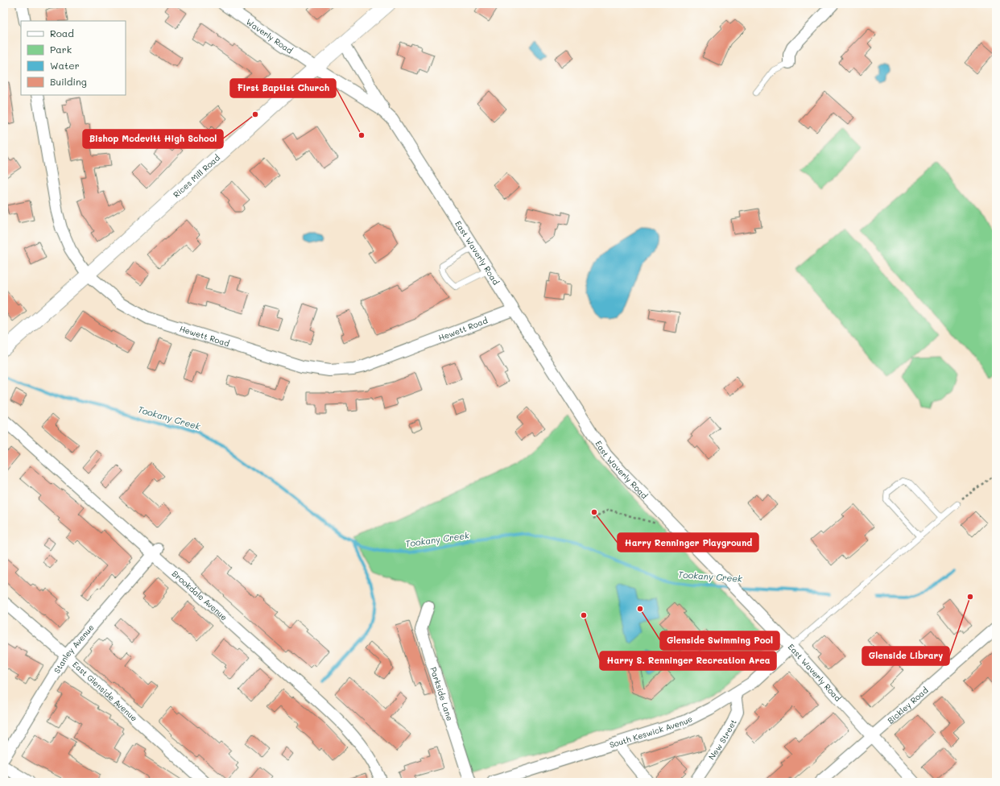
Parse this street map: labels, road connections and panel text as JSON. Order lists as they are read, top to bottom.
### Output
{
  "streets": {
    "street": [
      "Waverly Road",
      "Rices Mill Road",
      "East Waverly Road",
      "Hewett Road",
      "Brookdale Avenue",
      "Stanley Avenue",
      "East Glenside Avenue",
      "Parkside Lane",
      "Bickley Road",
      "South Keswick Avenue",
      "New Street"
    ]
  },
  "crossings": [
    ["Waverly Road", "Rices Mill Road"],
    ["Waverly Road", "East Waverly Road"],
    ["Rices Mill Road", "East Waverly Road"],
    ["Rices Mill Road", "Hewett Road"],
    ["East Waverly Road", "Hewett Road"],
    ["East Waverly Road", "Bickley Road"],
    ["East Waverly Road", "South Keswick Avenue"],
    ["Brookdale Avenue", "Stanley Avenue"],
    ["Stanley Avenue", "East Glenside Avenue"],
    ["South Keswick Avenue", "New Street"]
  ],
  "water": ["Tookany Creek"],
  "places": [
    "Bishop Mcdevitt High School",
    "First Baptist Church",
    "Harry Renninger Playground",
    "Glenside Library",
    "Glenside Swimming Pool",
    "Harry S. Renninger Recreation Area"
  ],
  "legend": [
    "Road",
    "Park",
    "Water",
    "Building"
  ]
}
